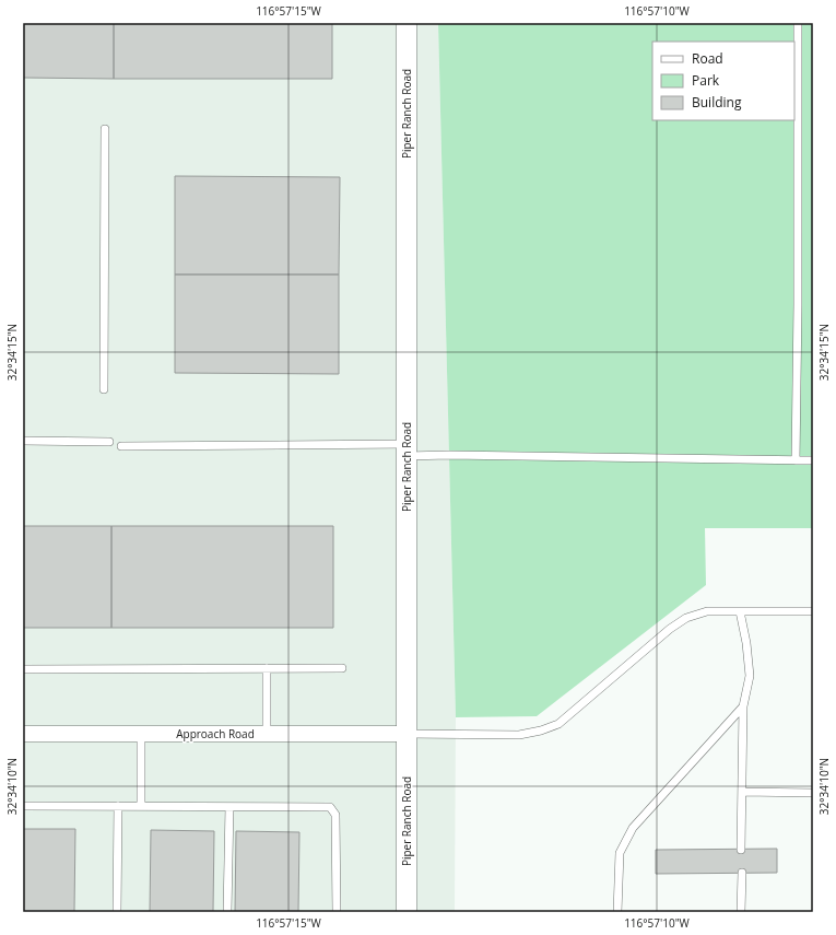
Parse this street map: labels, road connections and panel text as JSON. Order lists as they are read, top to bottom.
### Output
{
  "streets": {
    "street": ["Piper Ranch Road", "Approach Road"]
  },
  "crossings": [
    ["Piper Ranch Road", "Approach Road"]
  ],
  "legend": ["Road", "Park", "Building"],
  "coordinates": [
    "116°57'15\"W",
    "116°57'10\"W",
    "32°34'15\"N",
    "32°34'10\"N"
  ]
}
